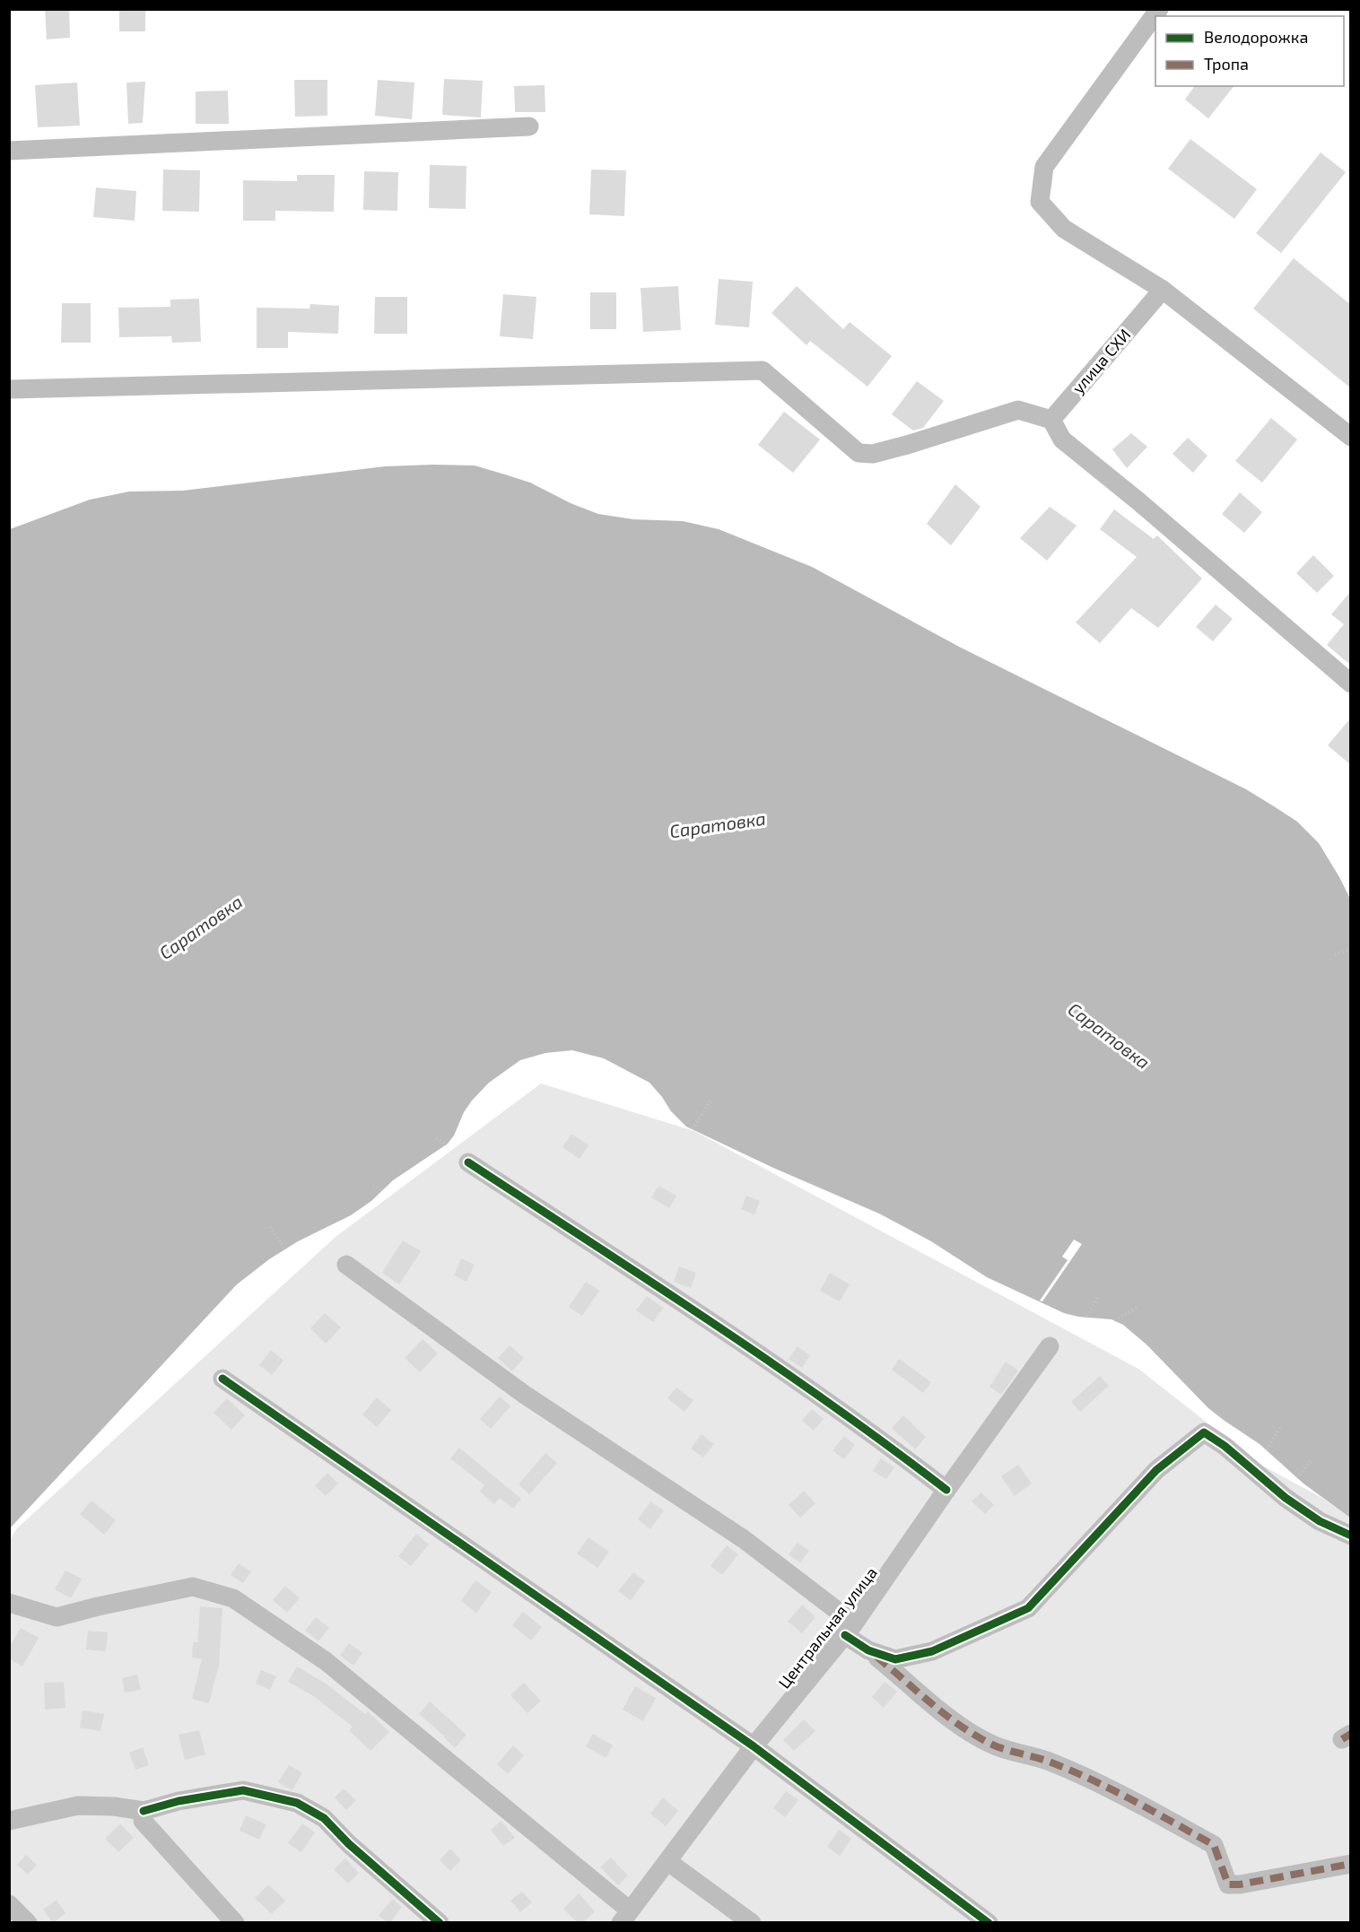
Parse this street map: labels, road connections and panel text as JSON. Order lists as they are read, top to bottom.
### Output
{
  "streets": {
    "street": ["улица СХИ", "Центральная улица"]
  },
  "water": ["Саратовка"],
  "legend": ["Велодорожка", "Тропа"]
}
